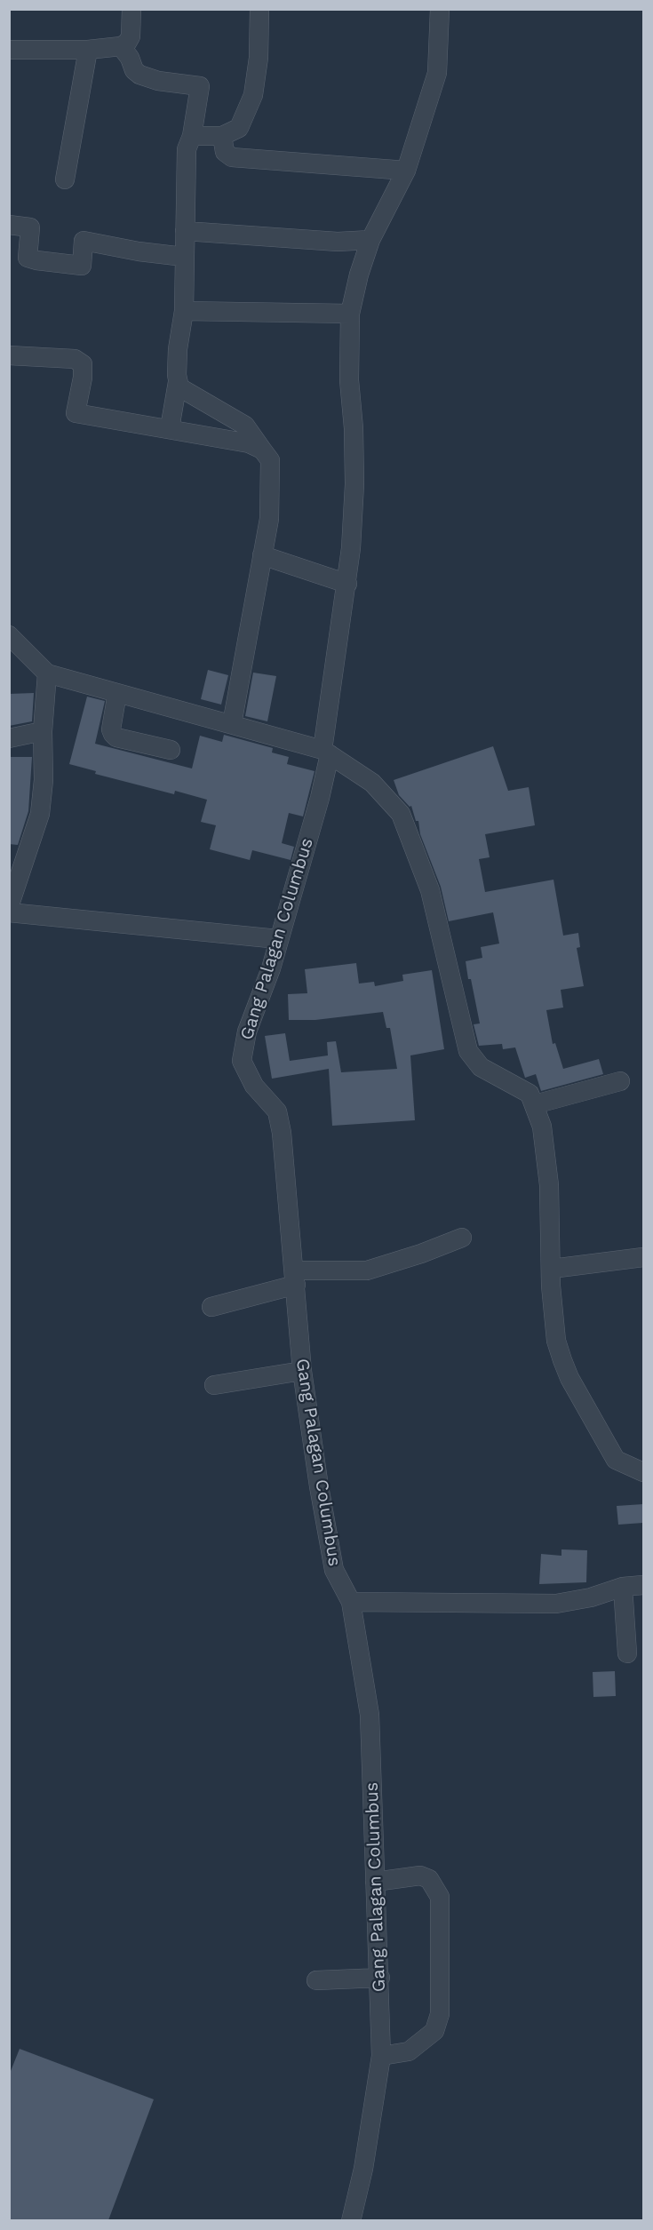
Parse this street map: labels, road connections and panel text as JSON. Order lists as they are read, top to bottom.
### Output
{
  "streets": {
    "street": ["Gang Palagan Columbus"]
  }
}
